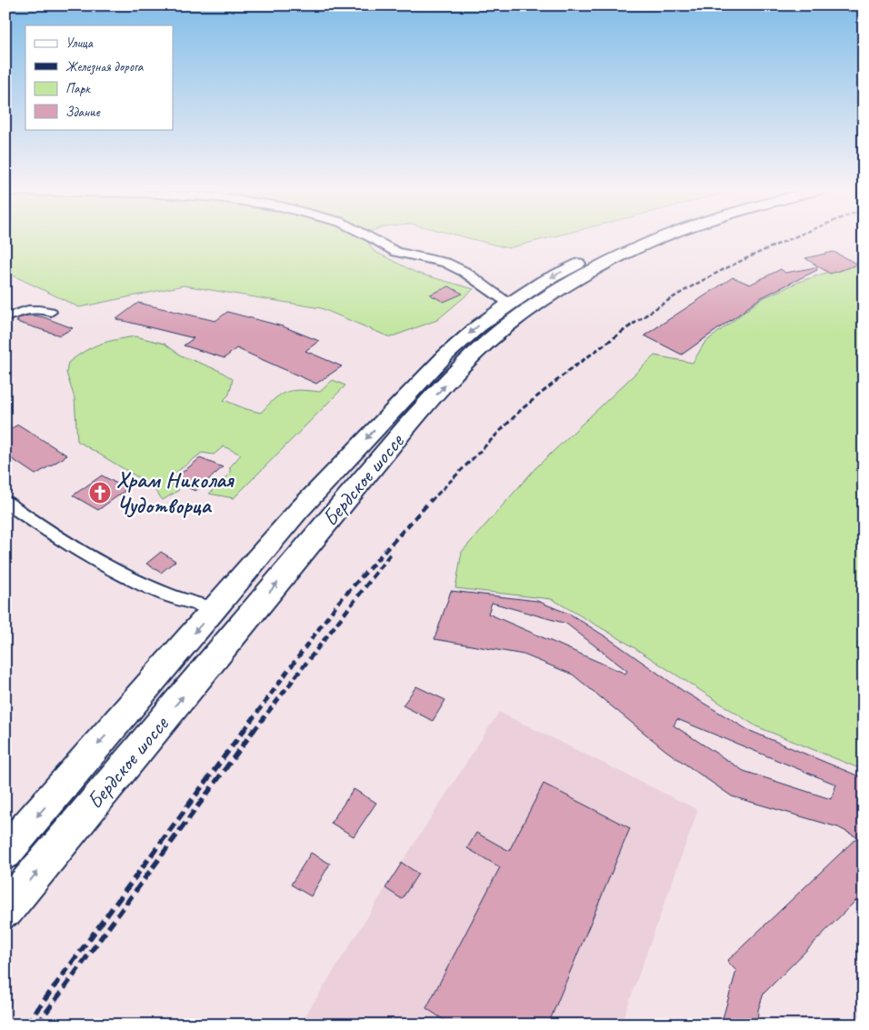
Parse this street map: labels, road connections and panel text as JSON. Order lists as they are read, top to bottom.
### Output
{
  "streets": {
    "highway": ["Бердское шоссе"]
  },
  "places": {
    "church": ["Храм Николая Чудотворца"]
  },
  "legend": [
    "Улица",
    "Железная дорога",
    "Парк",
    "Здание"
  ]
}
